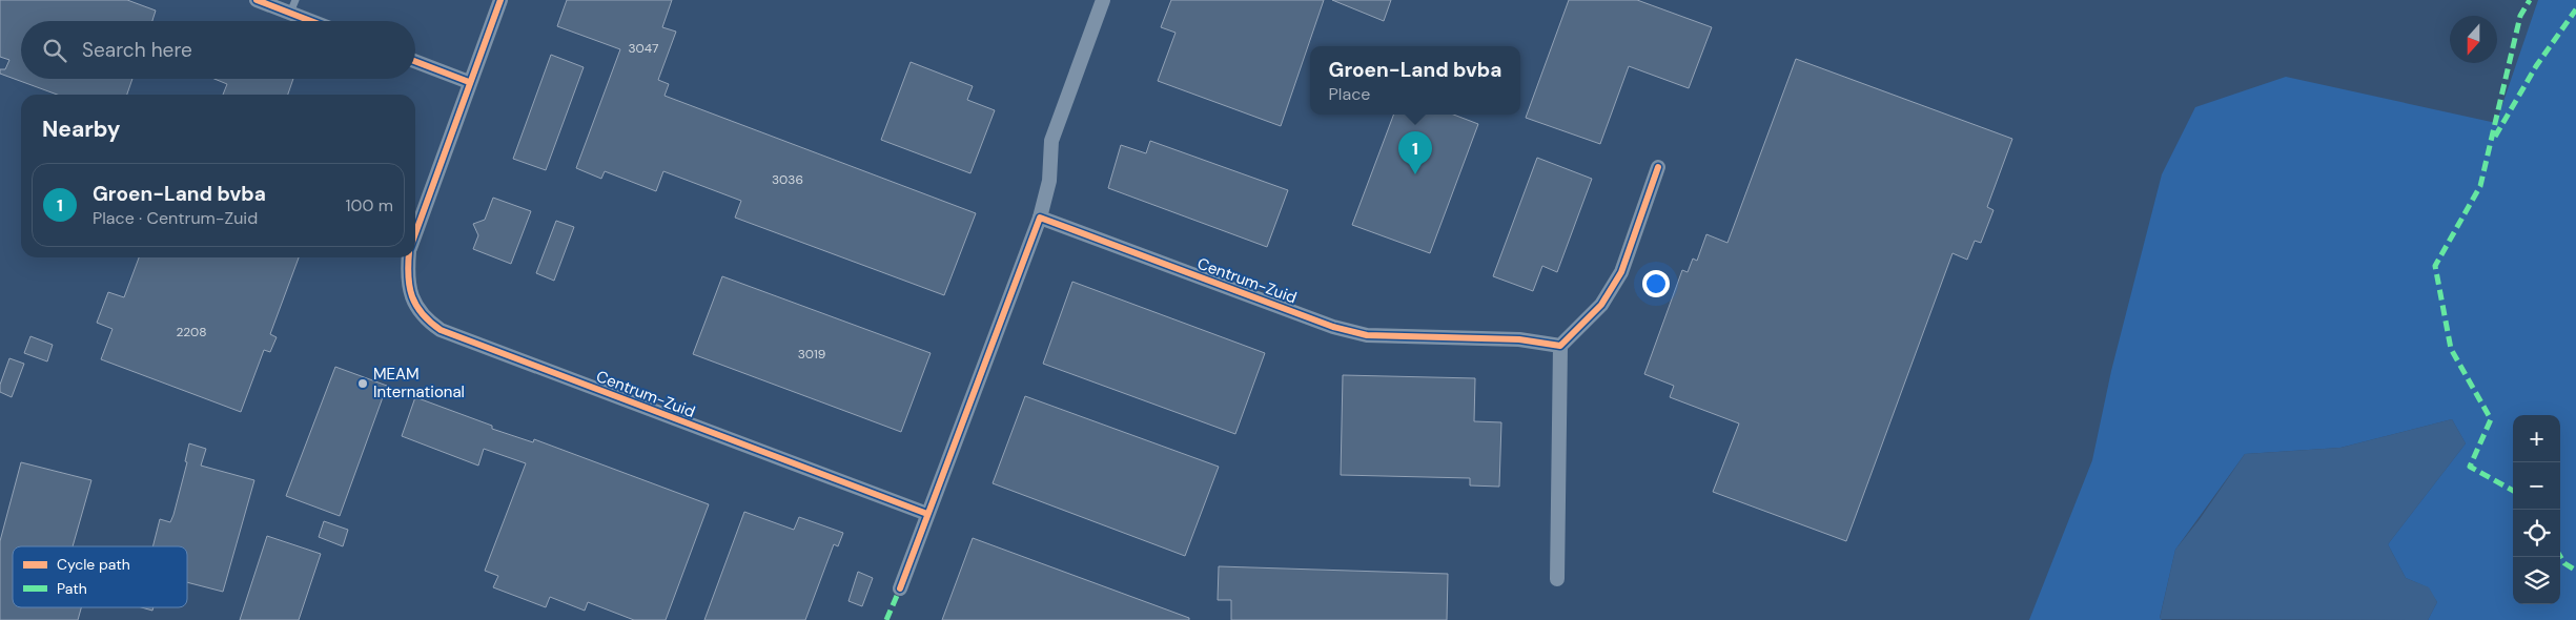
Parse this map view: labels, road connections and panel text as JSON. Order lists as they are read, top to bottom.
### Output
{
  "streets": {
    "street": ["Centrum-Zuid"]
  },
  "places": ["MEAM International"],
  "house_numbers": [
    "3047",
    "3036",
    "2208",
    "3019"
  ],
  "legend": ["Cycle path", "Path"],
  "north": "bottom",
  "page": {
    "search": "Search here",
    "popup": ["Groen-Land bvba", "Place"],
    "heading": "Nearby",
    "pins": "1",
    "list": [
      {
        "mark": "1",
        "name": "Groen-Land bvba",
        "note": "Place · Centrum-Zuid",
        "value": "100 m"
      }
    ],
    "map_buttons": ["+", "−"]
  }
}
